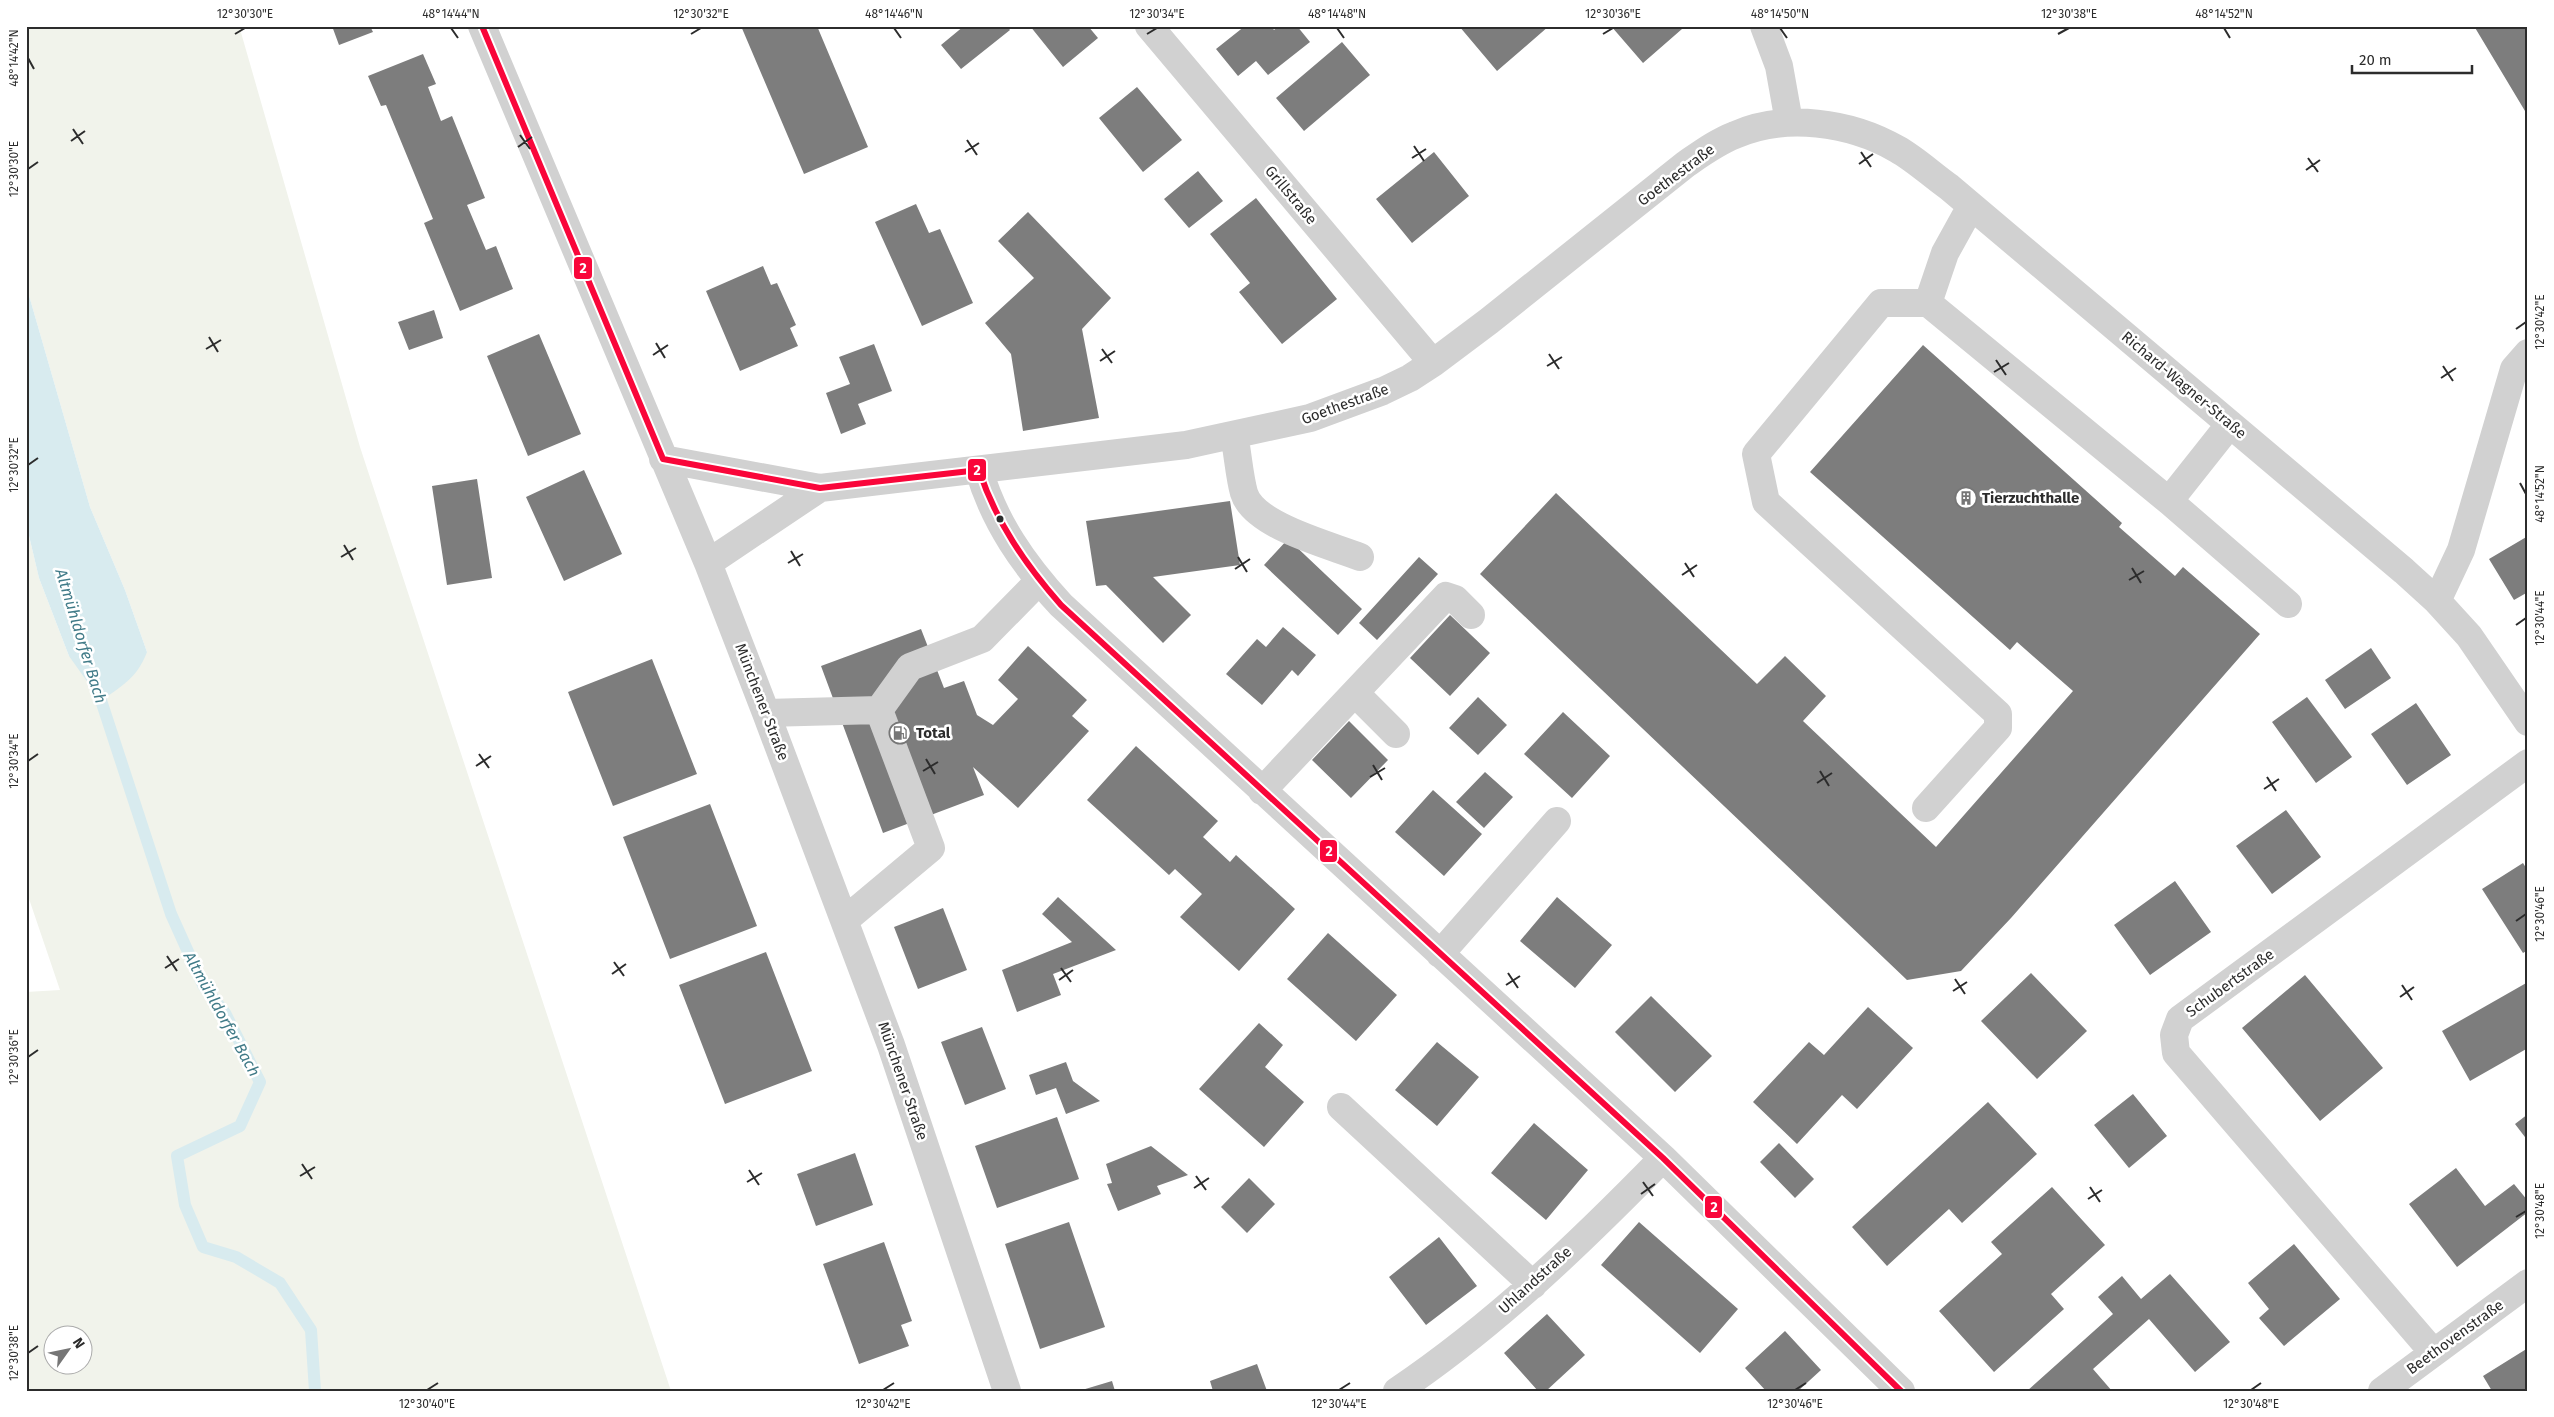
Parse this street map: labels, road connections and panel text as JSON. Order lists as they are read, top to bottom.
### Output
{
  "streets": {
    "street": [
      "Goethestraße",
      "Grillstraße",
      "Richard-Wagner-Straße",
      "Münchener Straße",
      "Schubertstraße",
      "Uhlandstraße",
      "Beethovenstraße"
    ]
  },
  "crossings": [
    ["Goethestraße", "Grillstraße"],
    ["Goethestraße", "Richard-Wagner-Straße"],
    ["Goethestraße", "Münchener Straße"],
    ["Schubertstraße", "Beethovenstraße"]
  ],
  "water": ["Altmühldorfer Bach"],
  "places": {
    "building": ["Tierzuchthalle"],
    "fuel station": ["Total"]
  },
  "lines": ["transit line 2"],
  "scale_bar": "20 m",
  "north": "top right",
  "coordinates": [
    "12°30'30\"E",
    "48°14'44\"N",
    "12°30'32\"E",
    "48°14'46\"N",
    "12°30'34\"E",
    "48°14'48\"N",
    "12°30'36\"E",
    "48°14'50\"N",
    "12°30'38\"E",
    "48°14'52\"N",
    "48°14'42\"N",
    "12°30'42\"E",
    "12°30'44\"E",
    "12°30'46\"E",
    "12°30'48\"E",
    "12°30'40\"E"
  ]
}
